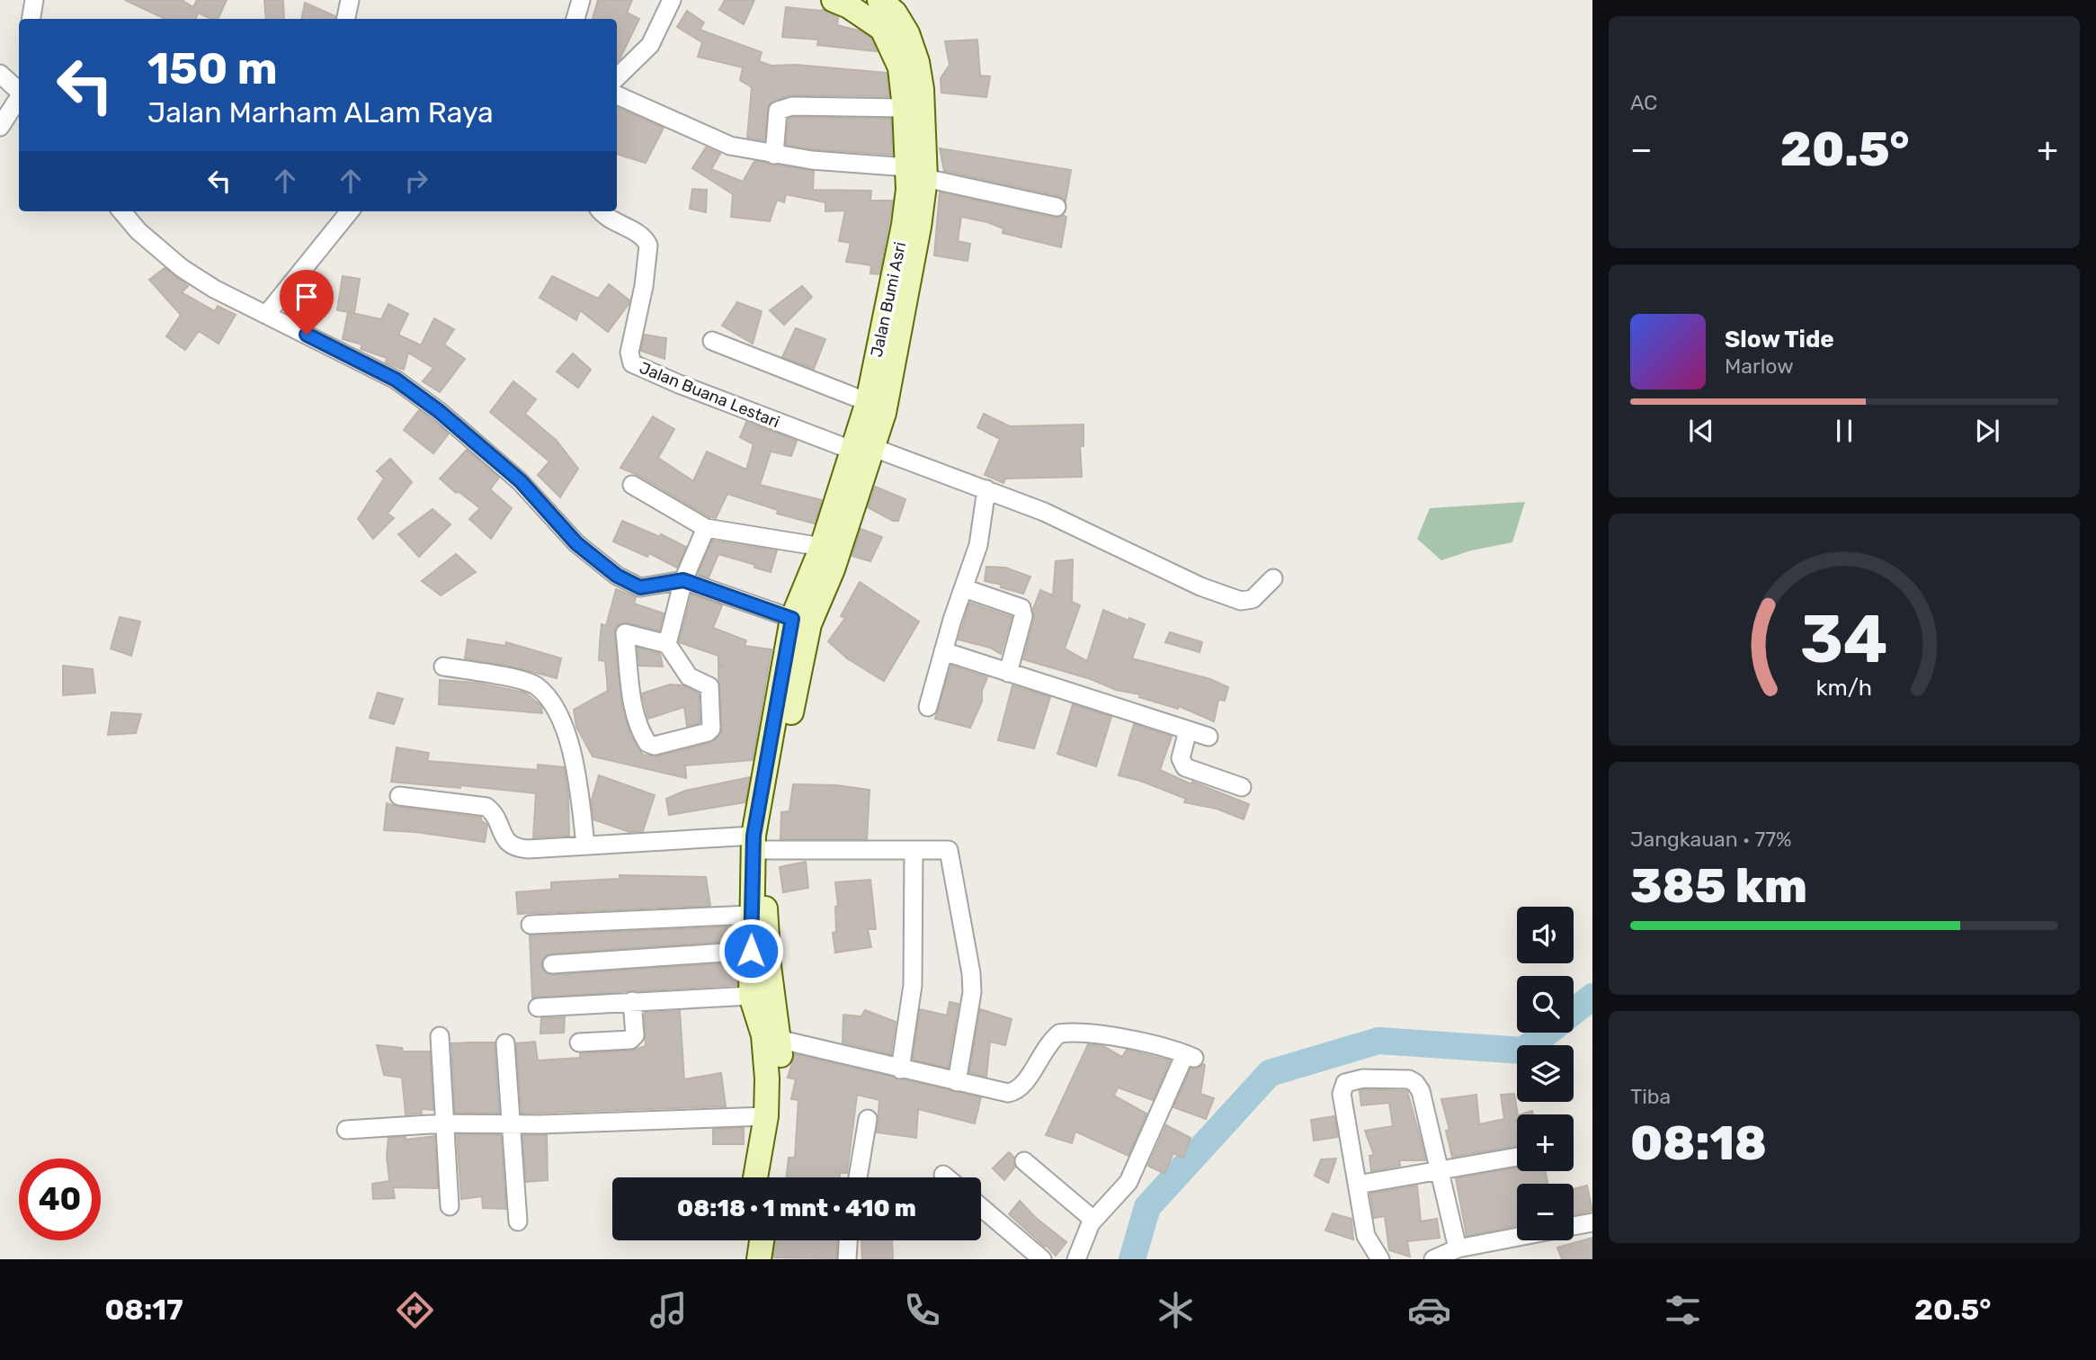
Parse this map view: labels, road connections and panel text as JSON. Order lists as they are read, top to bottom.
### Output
{
  "streets": {
    "street": ["Jalan Bumi Asri", "Jalan Buana Lestari"]
  },
  "crossings": [
    ["Jalan Bumi Asri", "Jalan Buana Lestari"]
  ],
  "page": {
    "tile": [
      "AC",
      ["Jangkauan · 77%", "385 km"],
      ["Tiba", "08:18"]
    ],
    "turn": ["150 m", "Jalan Marham ALam Raya"],
    "heat": ["−", "20.5°", "+"],
    "song": ["Slow Tide", "Marlow"],
    "map_buttons": ["+", "−"],
    "limit": "40",
    "trip": "08:18 · 1 mnt · 410 m",
    "tabs": ["08:17", "20.5°"],
    "gauge": ["34", "km/h"]
  }
}
